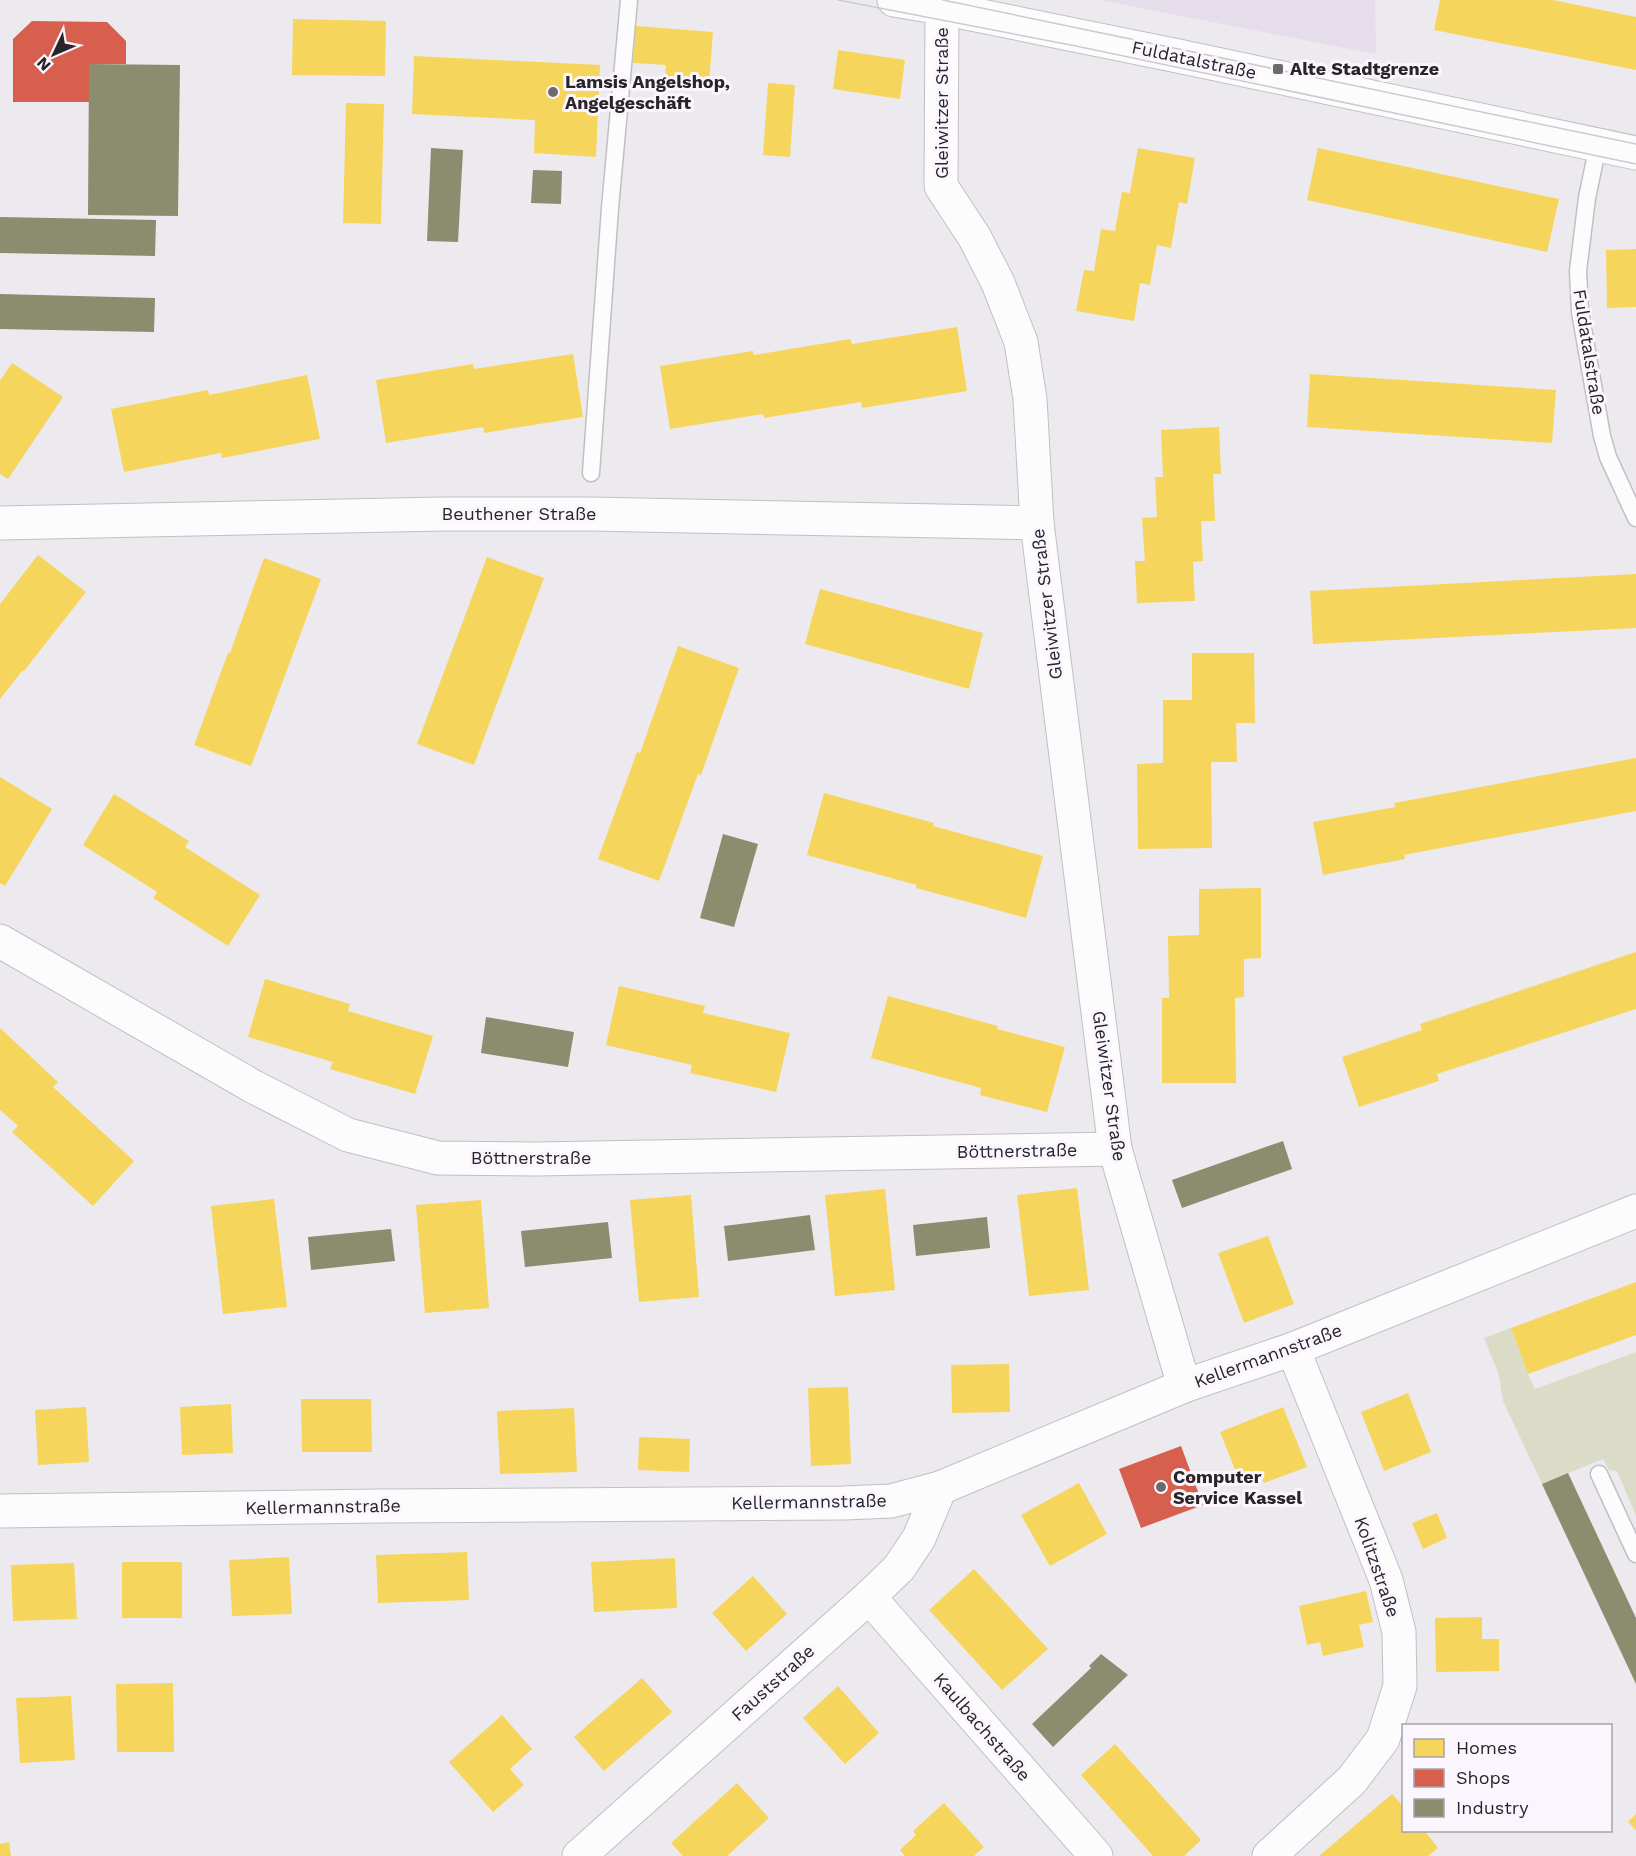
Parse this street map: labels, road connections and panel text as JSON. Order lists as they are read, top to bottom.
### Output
{
  "streets": {
    "street": [
      "Fuldatalstraße",
      "Gleiwitzer Straße",
      "Beuthener Straße",
      "Böttnerstraße",
      "Kellermannstraße",
      "Kolitzstraße",
      "Fauststraße",
      "Kaulbachstraße"
    ]
  },
  "crossings": [
    ["Fuldatalstraße", "Gleiwitzer Straße"],
    ["Gleiwitzer Straße", "Beuthener Straße"],
    ["Gleiwitzer Straße", "Böttnerstraße"],
    ["Gleiwitzer Straße", "Kellermannstraße"],
    ["Kellermannstraße", "Kolitzstraße"],
    ["Kellermannstraße", "Fauststraße"],
    ["Fauststraße", "Kaulbachstraße"]
  ],
  "places": {
    "transit": ["Alte Stadtgrenze"],
    "other": ["Lamsis Angelshop, Angelgeschäft", "Computer Service Kassel"]
  },
  "legend": ["Homes", "Shops", "Industry"],
  "north": "bottom left"
}
